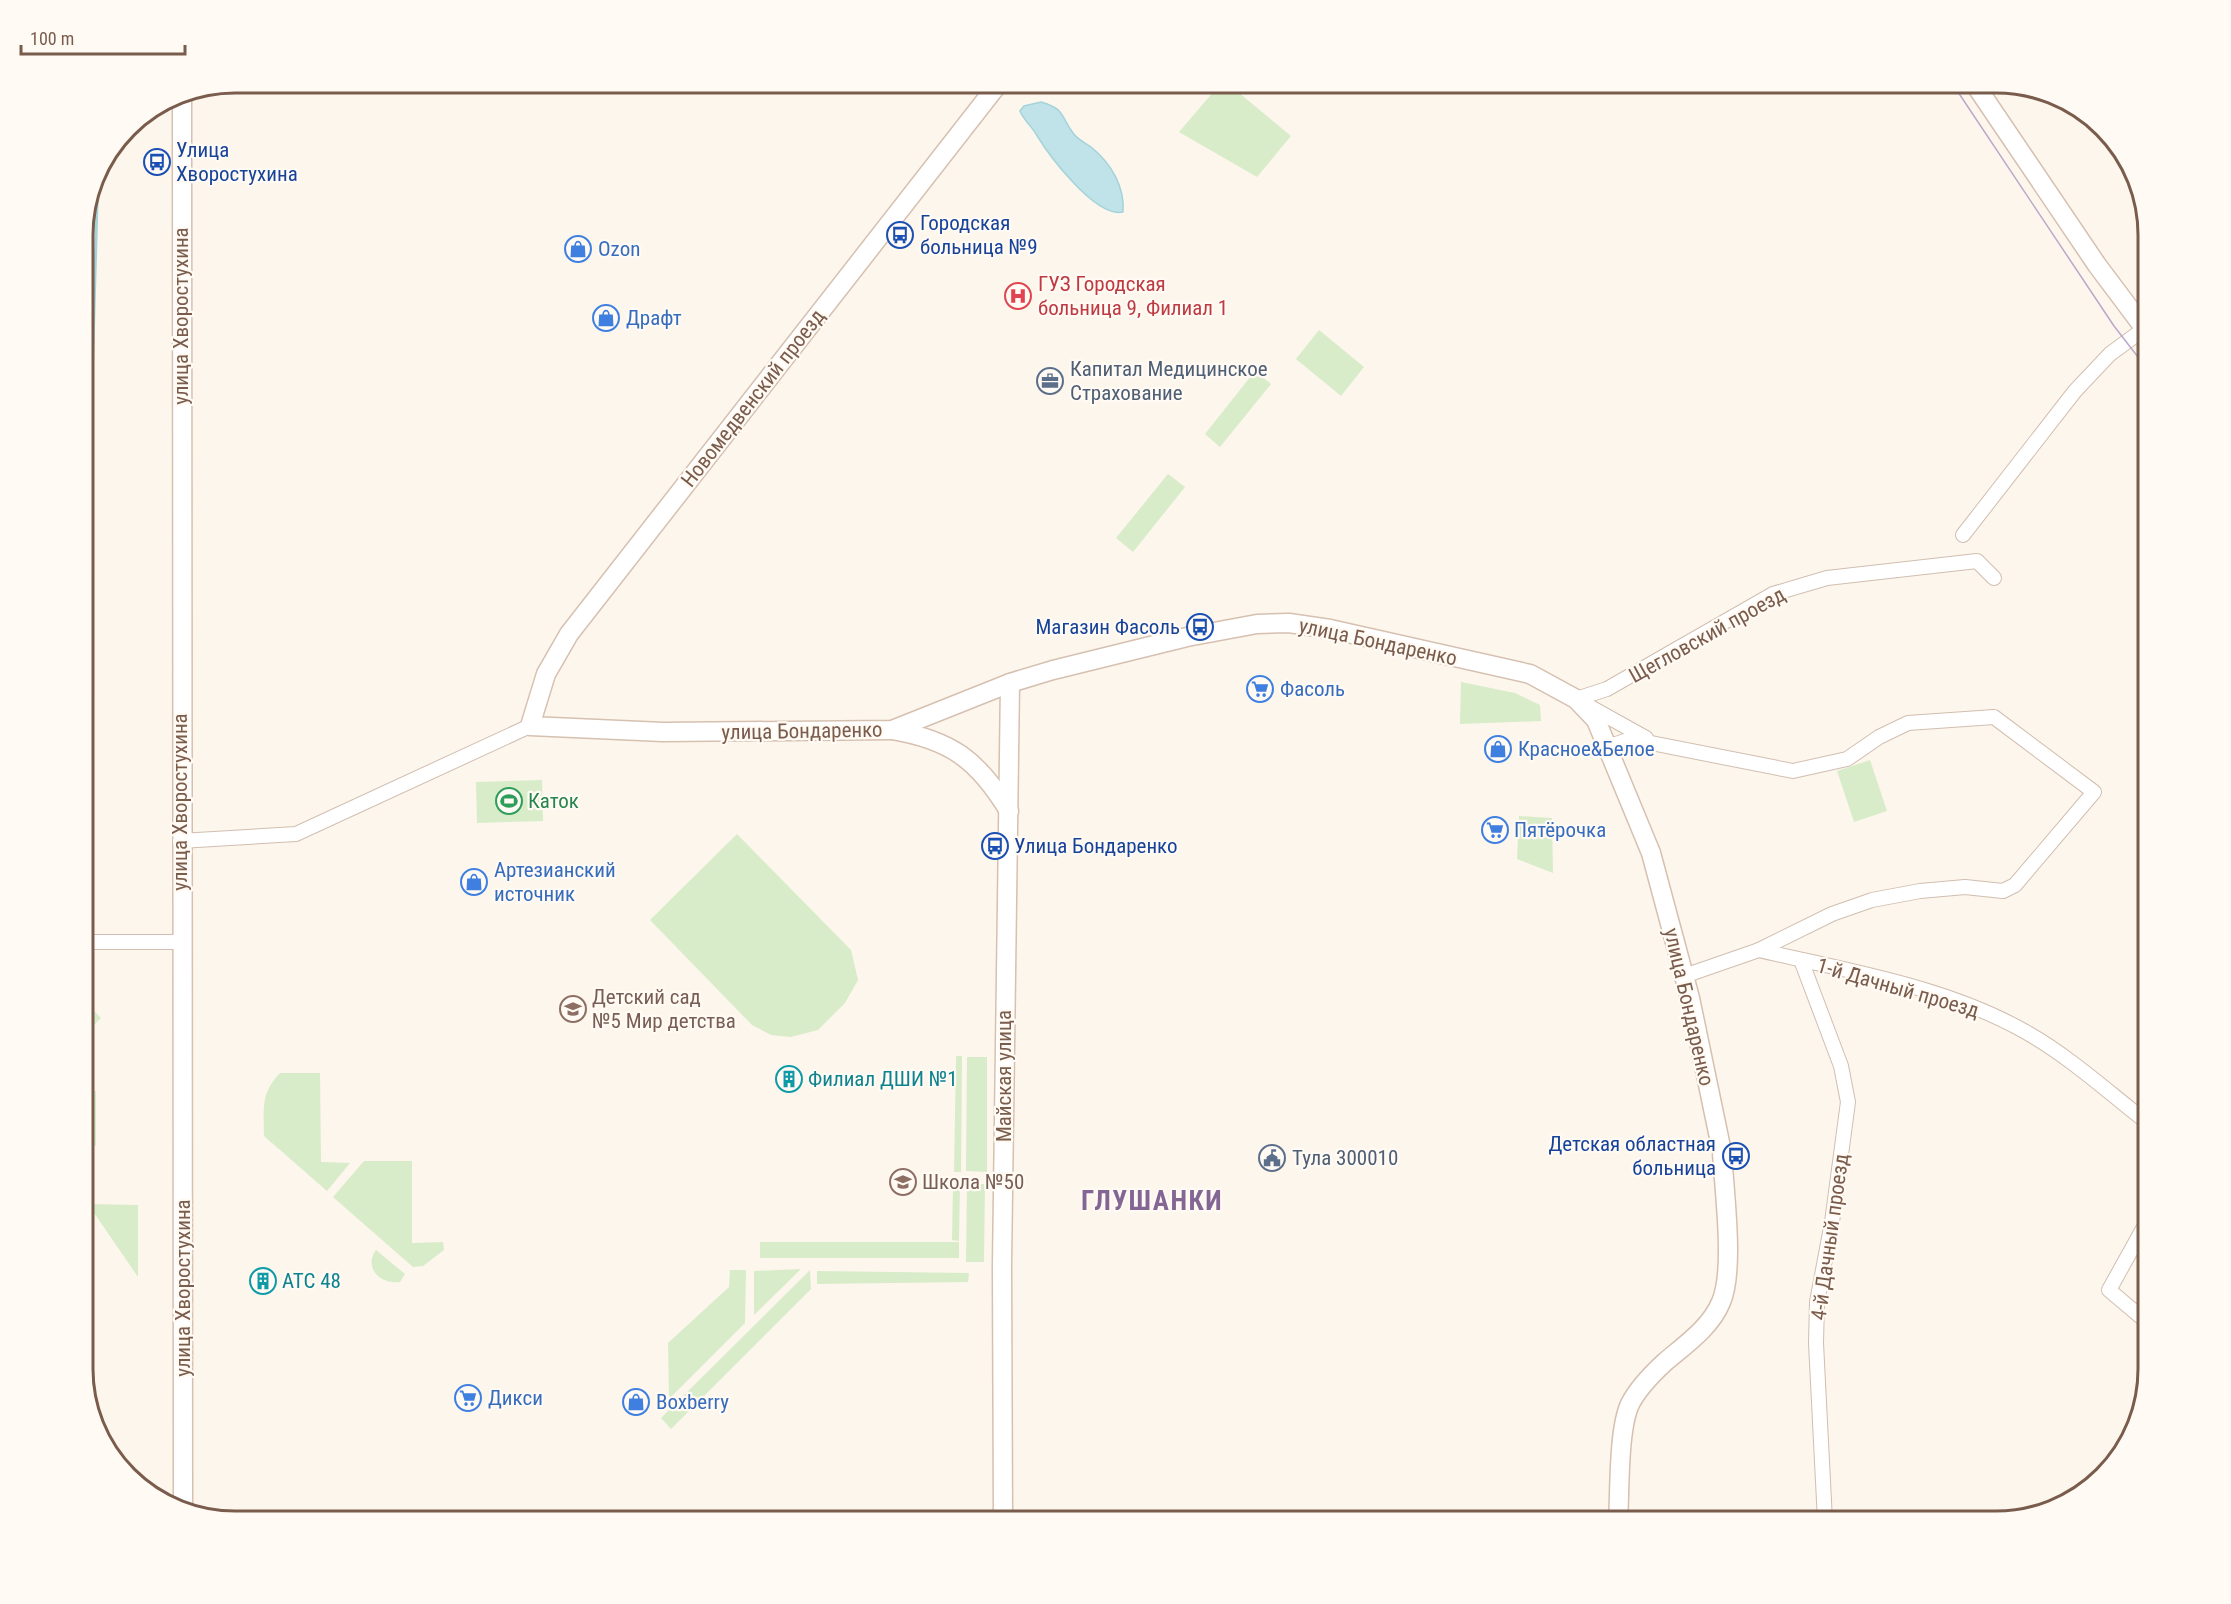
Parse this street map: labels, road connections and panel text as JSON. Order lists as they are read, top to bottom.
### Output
{
  "streets": {
    "street": [
      "улица Хворостухина",
      "Новомедвенский проезд",
      "Щегловский проезд",
      "улица Бондаренко",
      "1-й Дачный проезд",
      "Майская улица",
      "4-й Дачный проезд"
    ]
  },
  "crossings": [
    ["улица Хворостухина", "улица Бондаренко"],
    ["Новомедвенский проезд", "улица Бондаренко"],
    ["Щегловский проезд", "улица Бондаренко"],
    ["улица Бондаренко", "Майская улица"],
    ["1-й Дачный проезд", "4-й Дачный проезд"]
  ],
  "districts": ["ГЛУШАНКИ"],
  "places": {
    "bus stop": [
      "Улица Хворостухина",
      "Городская больница №9",
      "Магазин Фасоль",
      "Улица Бондаренко",
      "Детская областная больница"
    ],
    "shop": [
      "Ozon",
      "Драфт",
      "Красное&Белое",
      "Артезианский источник",
      "Boxberry"
    ],
    "hospital": ["ГУЗ Городская больница 9, Филиал 1"],
    "office": ["Капитал Медицинское Страхование"],
    "supermarket": ["Фасоль", "Пятёрочка", "Дикси"],
    "sports": ["Каток"],
    "school or university": ["Детский сад №5 Мир детства", "Школа №50"],
    "building": ["Филиал ДШИ №1", "АТС 48"],
    "public building": ["Тула 300010"]
  },
  "scale_bar": "100 m"
}
